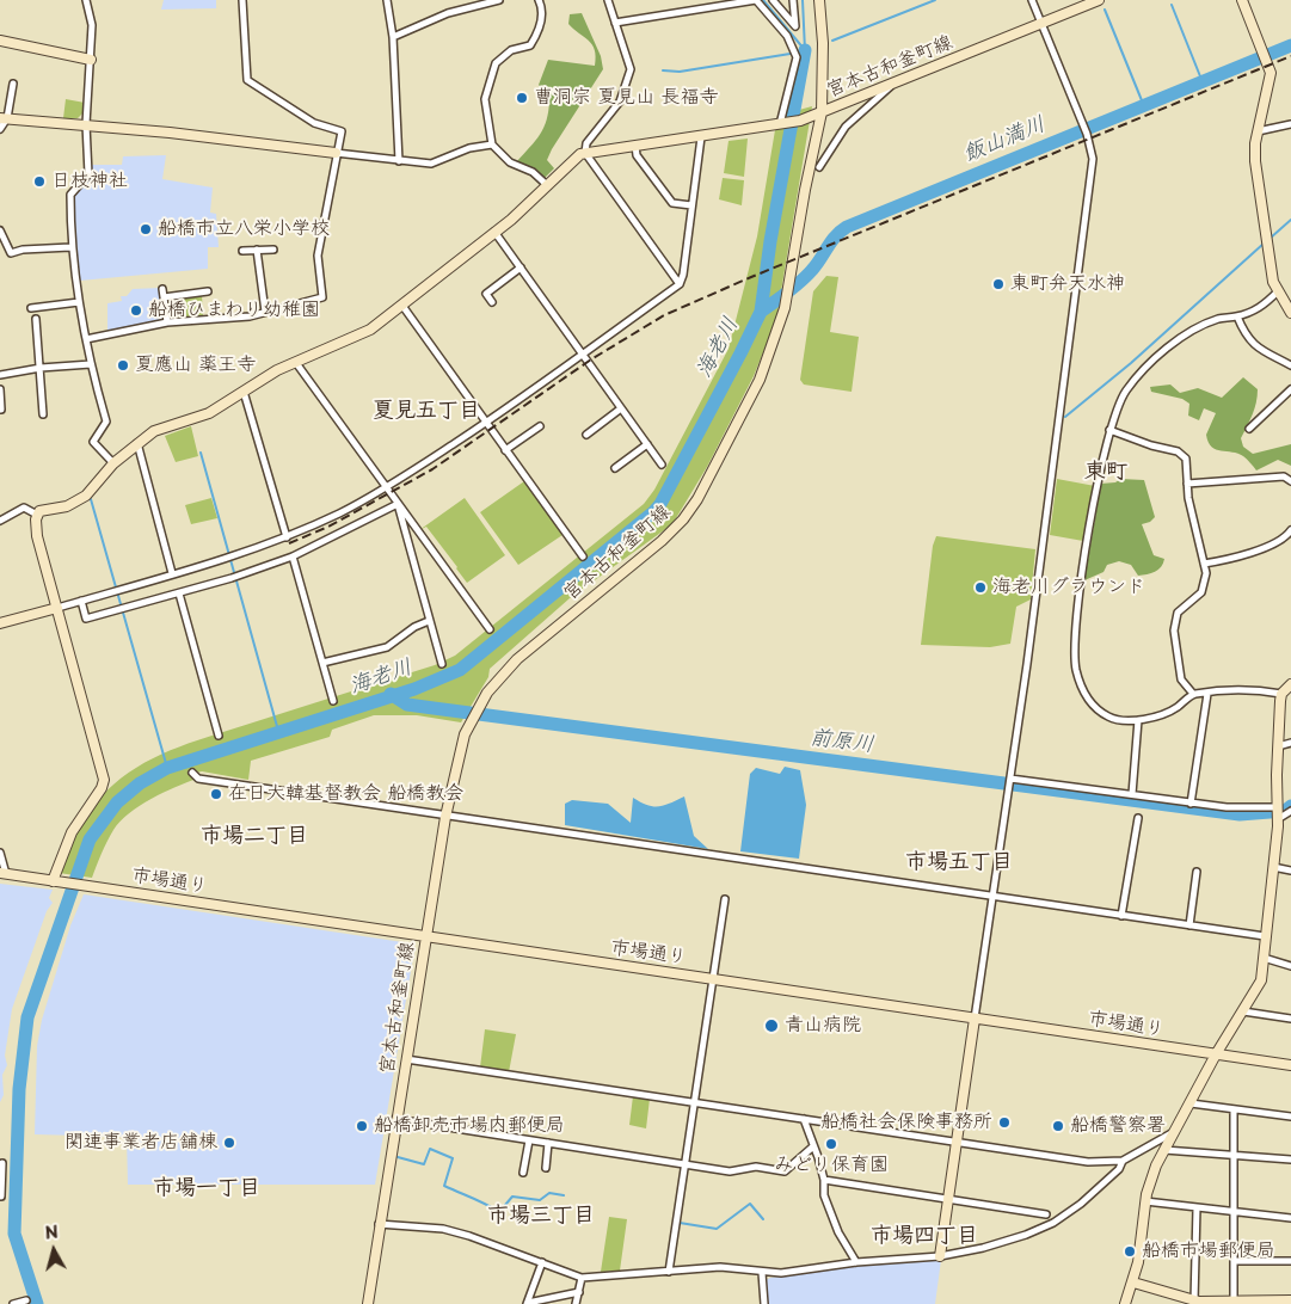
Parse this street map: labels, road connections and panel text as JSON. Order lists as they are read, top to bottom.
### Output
{
  "streets": {
    "street": ["宮本古和釜町線", "市場通り"]
  },
  "crossings": [
    ["宮本古和釜町線", "市場通り"]
  ],
  "districts": [
    "夏見五丁目",
    "東町",
    "市場二丁目",
    "市場五丁目",
    "市場一丁目",
    "市場三丁目",
    "市場四丁目"
  ],
  "water": ["飯山満川", "海老川", "前原川"],
  "places": [
    "曹洞宗 夏見山 長福寺",
    "日枝神社",
    "船橋市立八栄小学校",
    "東町弁天水神",
    "船橋ひまわり幼稚園",
    "夏應山 薬王寺",
    "海老川グラウンド",
    "在日大韓基督教会 船橋教会",
    "青山病院",
    "船橋社会保険事務所",
    "船橋卸売市場内郵便局",
    "船橋警察署",
    "関連事業者店舗棟",
    "みどり保育園",
    "船橋市場郵便局"
  ],
  "north": "top"
}
